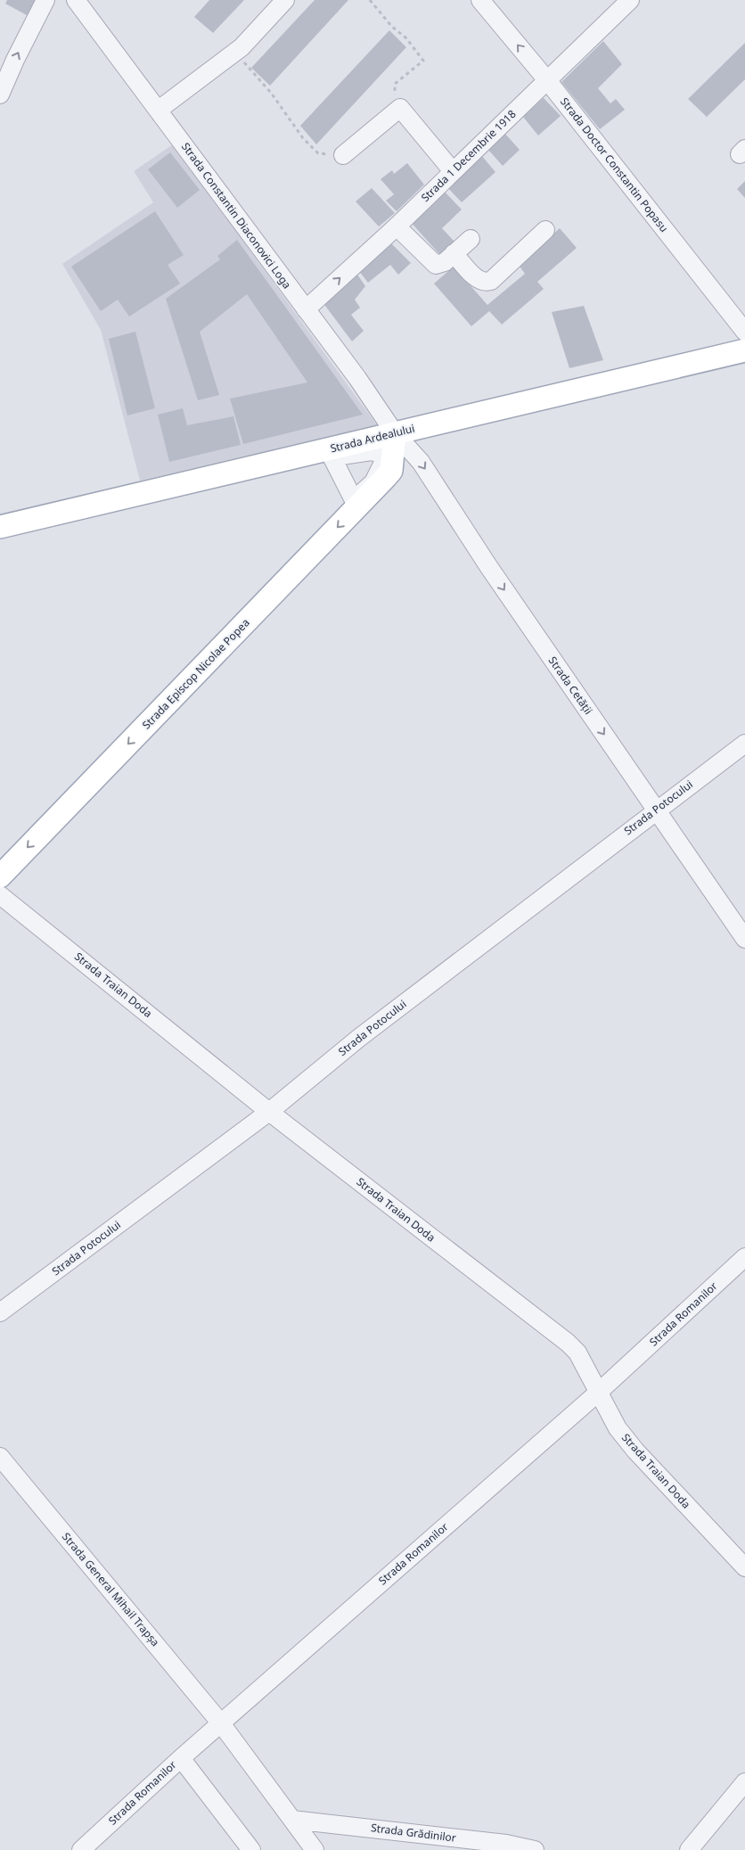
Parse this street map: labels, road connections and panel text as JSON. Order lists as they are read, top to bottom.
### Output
{
  "streets": {
    "main road": ["Strada Ardealului", "Strada Episcop Nicolae Popea"],
    "street": [
      "Strada 1 Decembrie 1918",
      "Strada Doctor Constantin Popasu",
      "Strada Constantin Diaconovici Loga",
      "Strada Cetății",
      "Strada Potocului",
      "Strada Traian Doda",
      "Strada Romanilor",
      "Strada General Mihail Trapșa",
      "Strada Grădinilor"
    ]
  },
  "crossings": [
    ["Strada 1 Decembrie 1918", "Strada Doctor Constantin Popasu"],
    ["Strada 1 Decembrie 1918", "Strada Constantin Diaconovici Loga"],
    ["Strada Constantin Diaconovici Loga", "Strada Ardealului"],
    ["Strada Constantin Diaconovici Loga", "Strada Episcop Nicolae Popea"],
    ["Strada Constantin Diaconovici Loga", "Strada Cetății"],
    ["Strada Ardealului", "Strada Episcop Nicolae Popea"],
    ["Strada Ardealului", "Strada Cetății"],
    ["Strada Episcop Nicolae Popea", "Strada Cetății"],
    ["Strada Cetății", "Strada Potocului"],
    ["Strada Potocului", "Strada Traian Doda"],
    ["Strada Traian Doda", "Strada Romanilor"],
    ["Strada Romanilor", "Strada General Mihail Trapșa"]
  ],
  "one_way": ["Strada Episcop Nicolae Popea", "Strada Cetății"]
}
